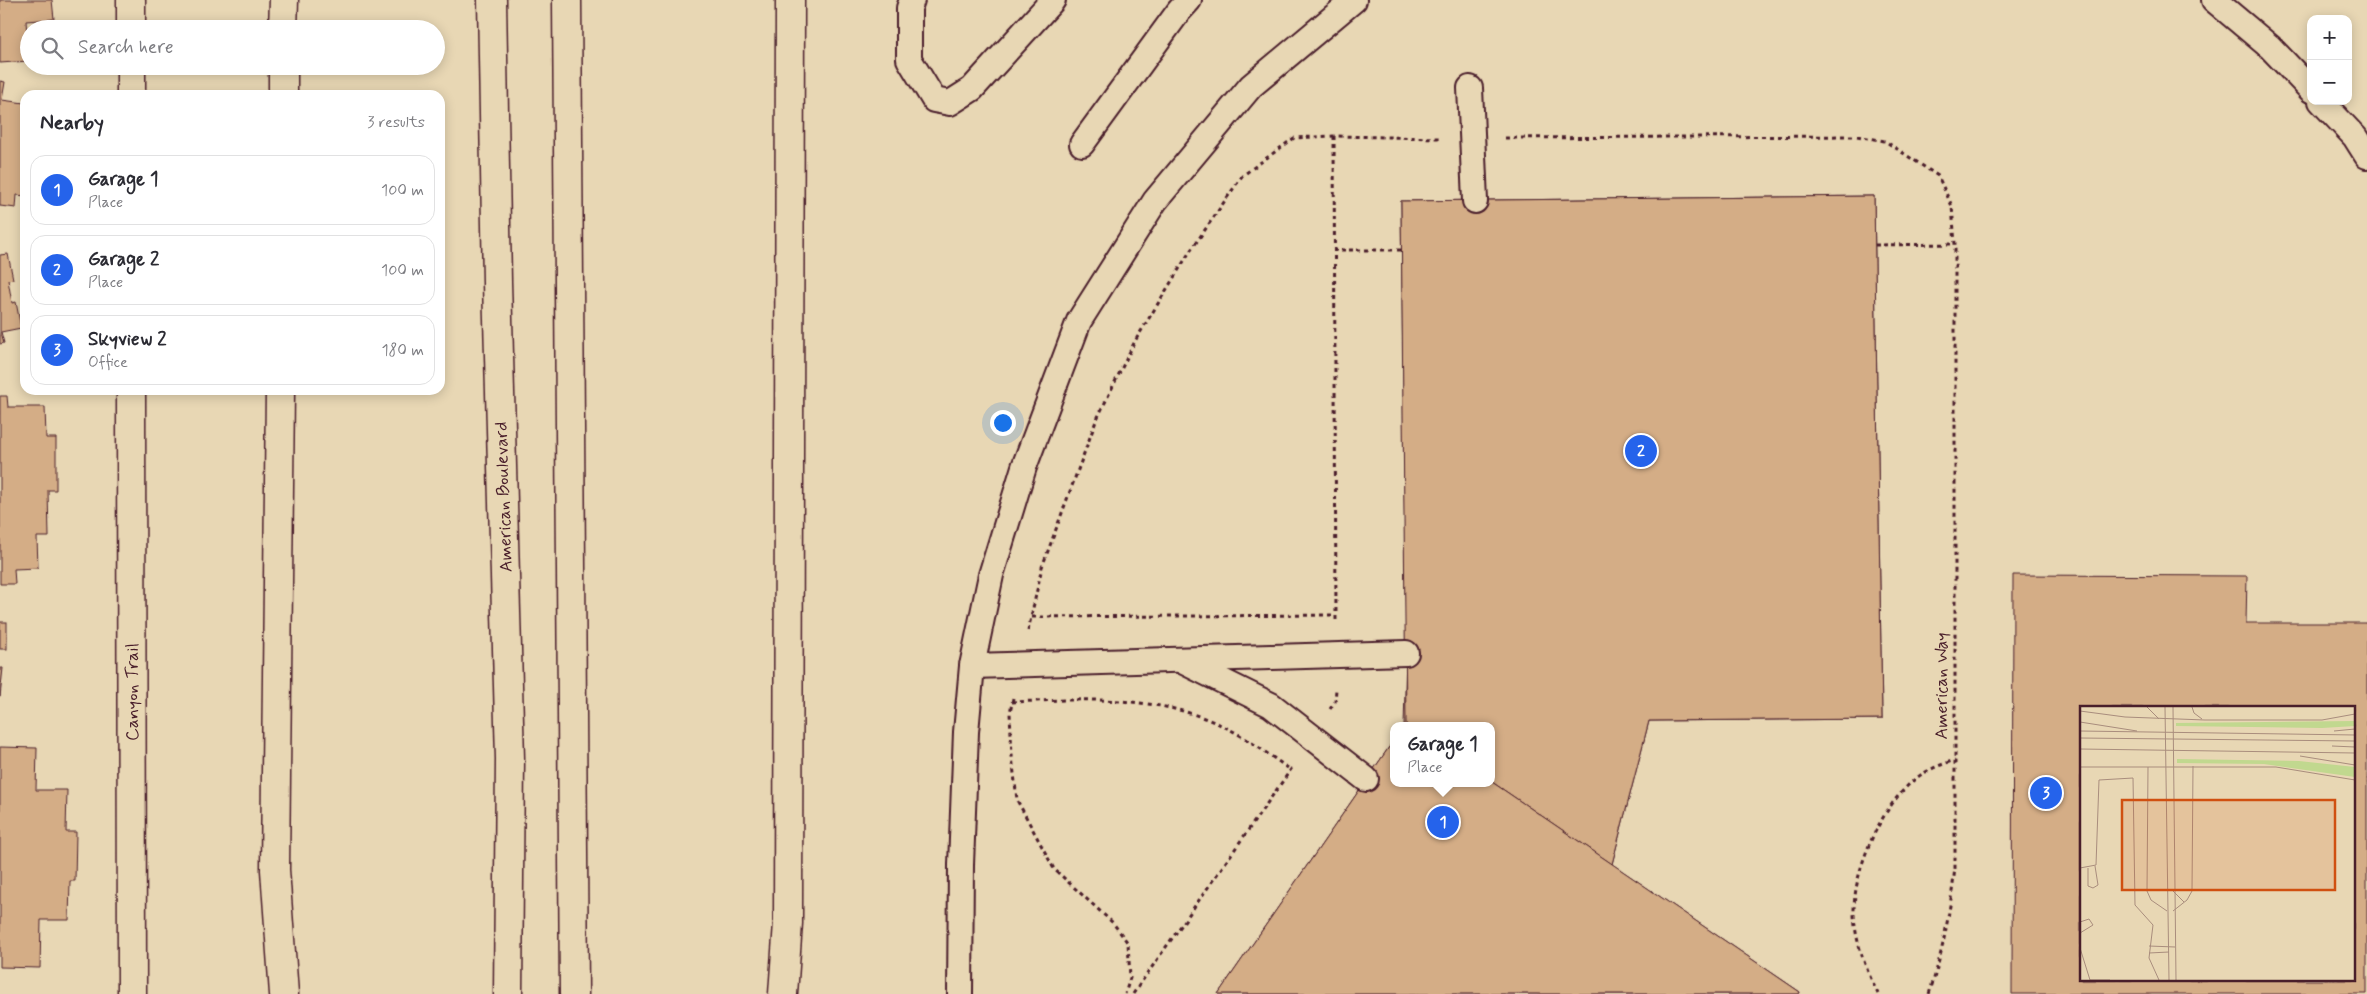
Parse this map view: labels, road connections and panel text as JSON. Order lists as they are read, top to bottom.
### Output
{
  "streets": {
    "street": ["American Boulevard", "Canyon Trail"],
    "path": ["American Way"]
  },
  "page": {
    "map_buttons": ["+", "−"],
    "search": "Search here",
    "heading": ["Nearby", "3 results"],
    "list": [
      {
        "mark": "1",
        "name": "Garage 1",
        "note": "Place",
        "value": "100 m"
      },
      {
        "mark": "2",
        "name": "Garage 2",
        "note": "Place",
        "value": "100 m"
      },
      {
        "mark": "3",
        "name": "Skyview 2",
        "note": "Office",
        "value": "180 m"
      }
    ],
    "pins": ["2", "3", "1"],
    "popup": ["Garage 1", "Place"]
  }
}
